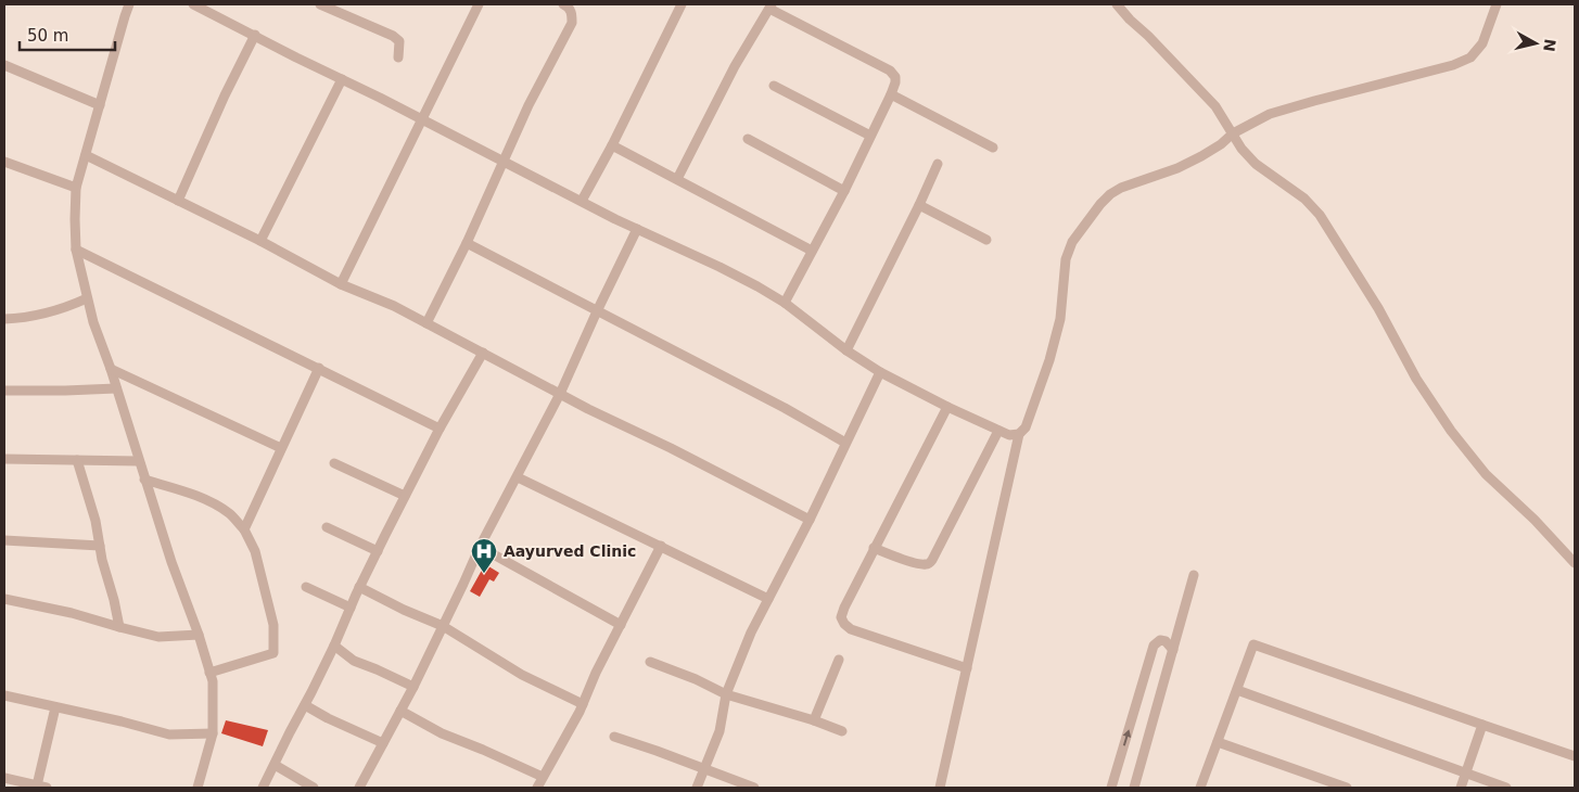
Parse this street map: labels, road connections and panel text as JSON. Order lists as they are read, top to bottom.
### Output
{
  "places": {
    "hospital": ["Aayurved Clinic"]
  },
  "scale_bar": "50 m",
  "north": "right"
}
